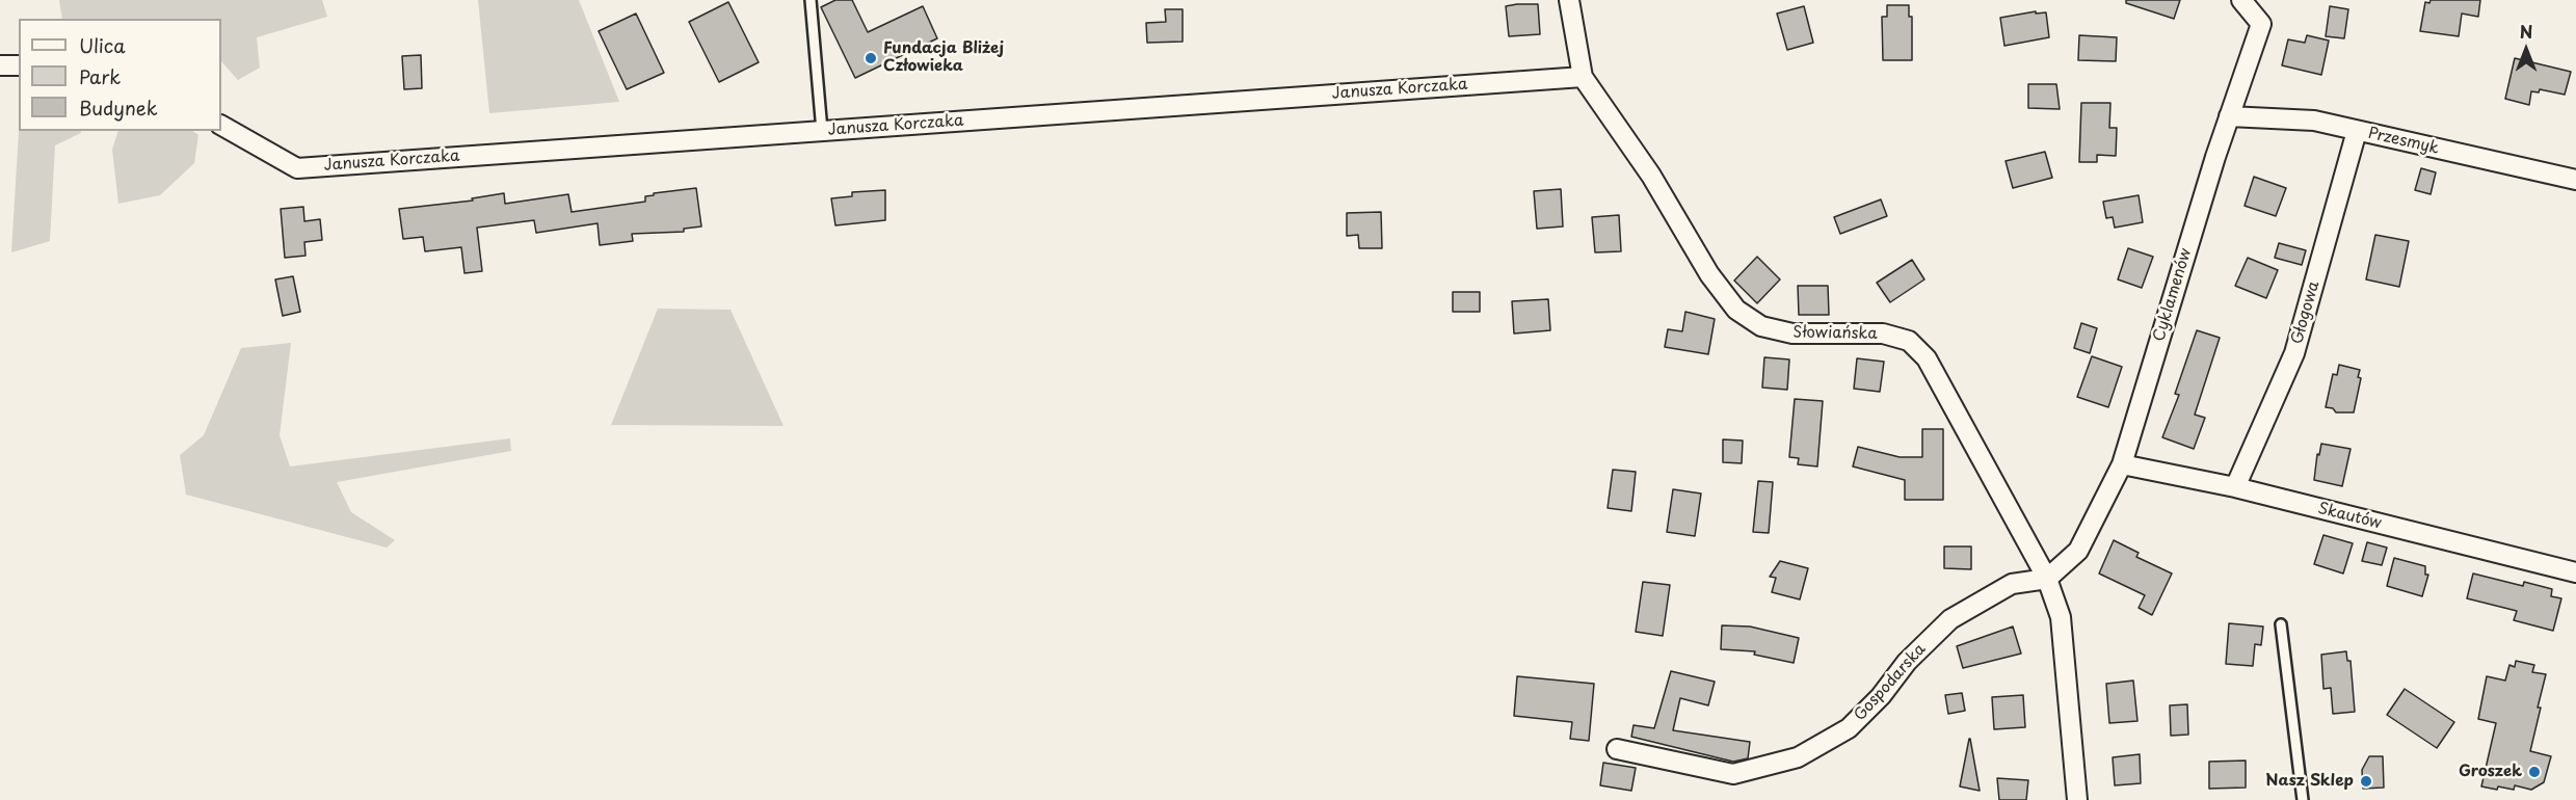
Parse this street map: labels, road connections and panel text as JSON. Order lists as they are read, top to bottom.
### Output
{
  "streets": {
    "street": [
      "Janusza Korczaka",
      "Przesmyk",
      "Cyklamenów",
      "Głogowa",
      "Słowiańska",
      "Skautów",
      "Gospodarska"
    ]
  },
  "crossings": [
    ["Janusza Korczaka", "Słowiańska"],
    ["Przesmyk", "Cyklamenów"],
    ["Przesmyk", "Głogowa"],
    ["Cyklamenów", "Słowiańska"],
    ["Cyklamenów", "Skautów"],
    ["Cyklamenów", "Gospodarska"],
    ["Głogowa", "Skautów"],
    ["Słowiańska", "Gospodarska"]
  ],
  "places": ["Fundacja Bliżej Człowieka", "Groszek", "Nasz Sklep"],
  "legend": ["Ulica", "Park", "Budynek"],
  "north": "top"
}
